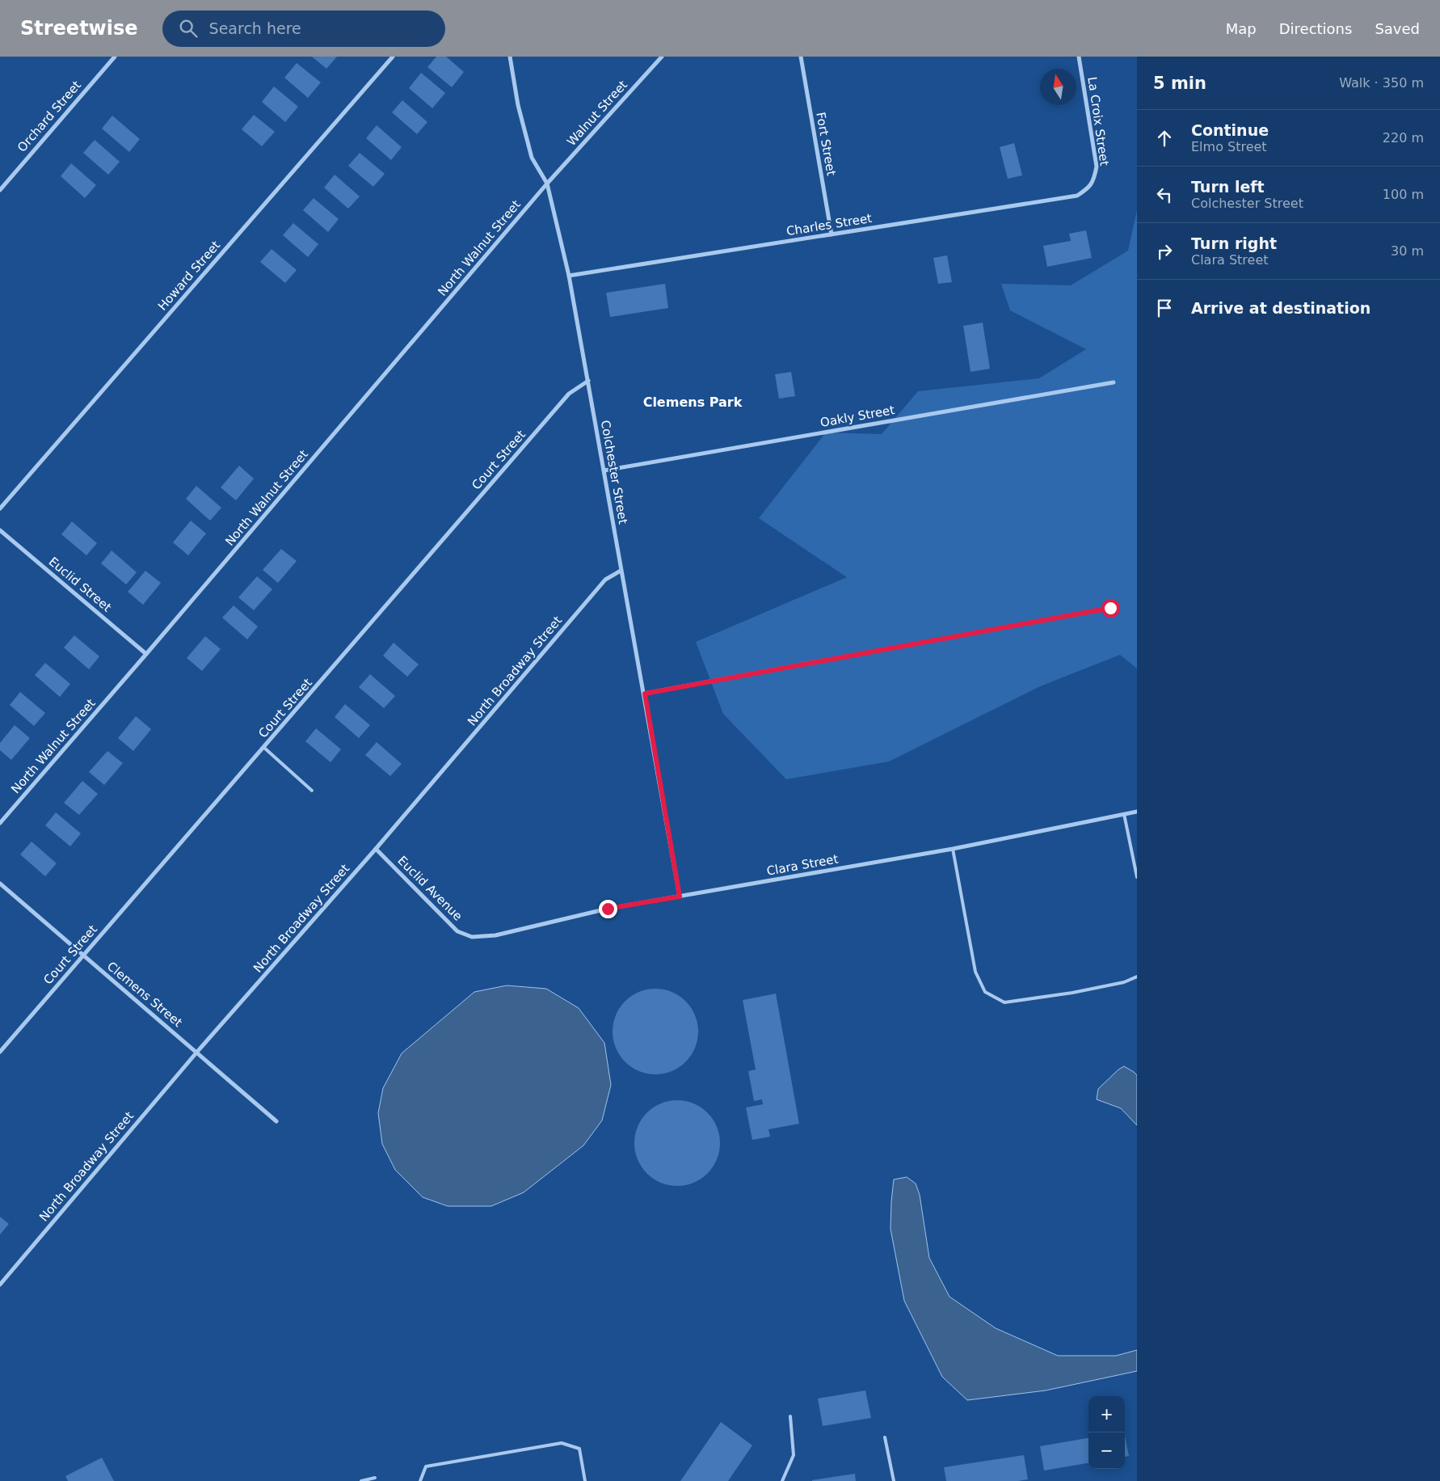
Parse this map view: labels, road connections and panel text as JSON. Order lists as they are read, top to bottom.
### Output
{
  "streets": {
    "street": [
      "Walnut Street",
      "Orchard Street",
      "La Croix Street",
      "Fort Street",
      "Charles Street",
      "North Walnut Street",
      "Howard Street",
      "Oakly Street",
      "Court Street",
      "Colchester Street",
      "Euclid Street",
      "North Broadway Street",
      "Clara Street",
      "Euclid Avenue",
      "Clemens Street"
    ]
  },
  "crossings": [
    ["Walnut Street", "North Walnut Street"],
    ["Walnut Street", "Colchester Street"],
    ["La Croix Street", "Charles Street"],
    ["Fort Street", "Charles Street"],
    ["Charles Street", "Colchester Street"],
    ["North Walnut Street", "Colchester Street"],
    ["North Walnut Street", "Euclid Street"],
    ["Oakly Street", "Colchester Street"],
    ["Court Street", "Colchester Street"],
    ["Court Street", "Clemens Street"],
    ["Colchester Street", "North Broadway Street"],
    ["Colchester Street", "Clara Street"],
    ["North Broadway Street", "Euclid Avenue"],
    ["North Broadway Street", "Clemens Street"],
    ["Clara Street", "Euclid Avenue"]
  ],
  "districts": ["Clemens Park"],
  "north": "top",
  "page": {
    "header": "Streetwise",
    "search": "Search here",
    "nav": ["Map", "Directions", "Saved"],
    "heading": ["5 min", "Walk · 350 m"],
    "list": [
      ["Continue", "Elmo Street", "220 m"],
      ["Turn left", "Colchester Street", "100 m"],
      ["Turn right", "Clara Street", "30 m"],
      "Arrive at destination"
    ],
    "map_buttons": ["+", "−"]
  }
}
